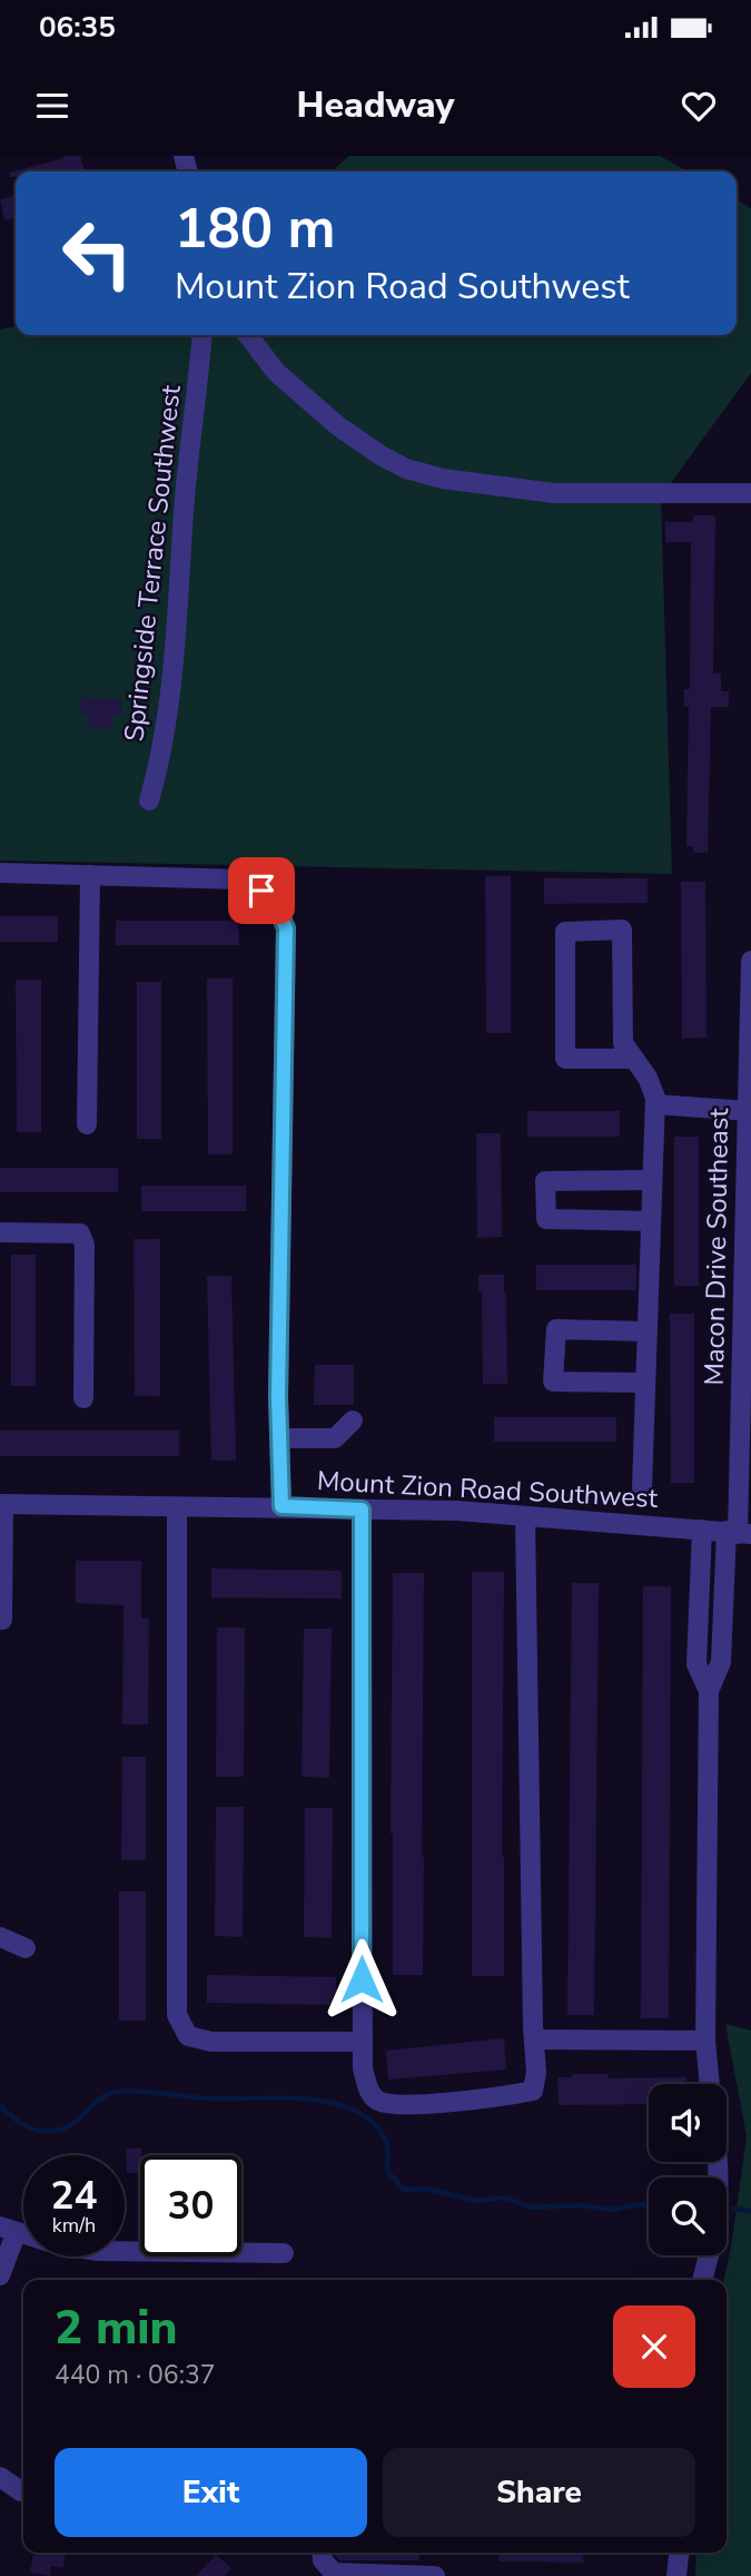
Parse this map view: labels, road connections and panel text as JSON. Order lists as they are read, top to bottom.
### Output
{
  "streets": {
    "street": ["Springside Terrace Southwest", "Macon Drive Southeast", "Mount Zion Road Southwest"]
  },
  "crossings": [
    ["Macon Drive Southeast", "Mount Zion Road Southwest"]
  ],
  "page": {
    "status": "06:35",
    "header": "Headway",
    "turn": ["180 m", "Mount Zion Road Southwest"],
    "speed": "24 km/h",
    "limit": "30",
    "heading": ["2 min", "440 m · 06:37"],
    "buttons": ["Exit", "Share"]
  }
}
